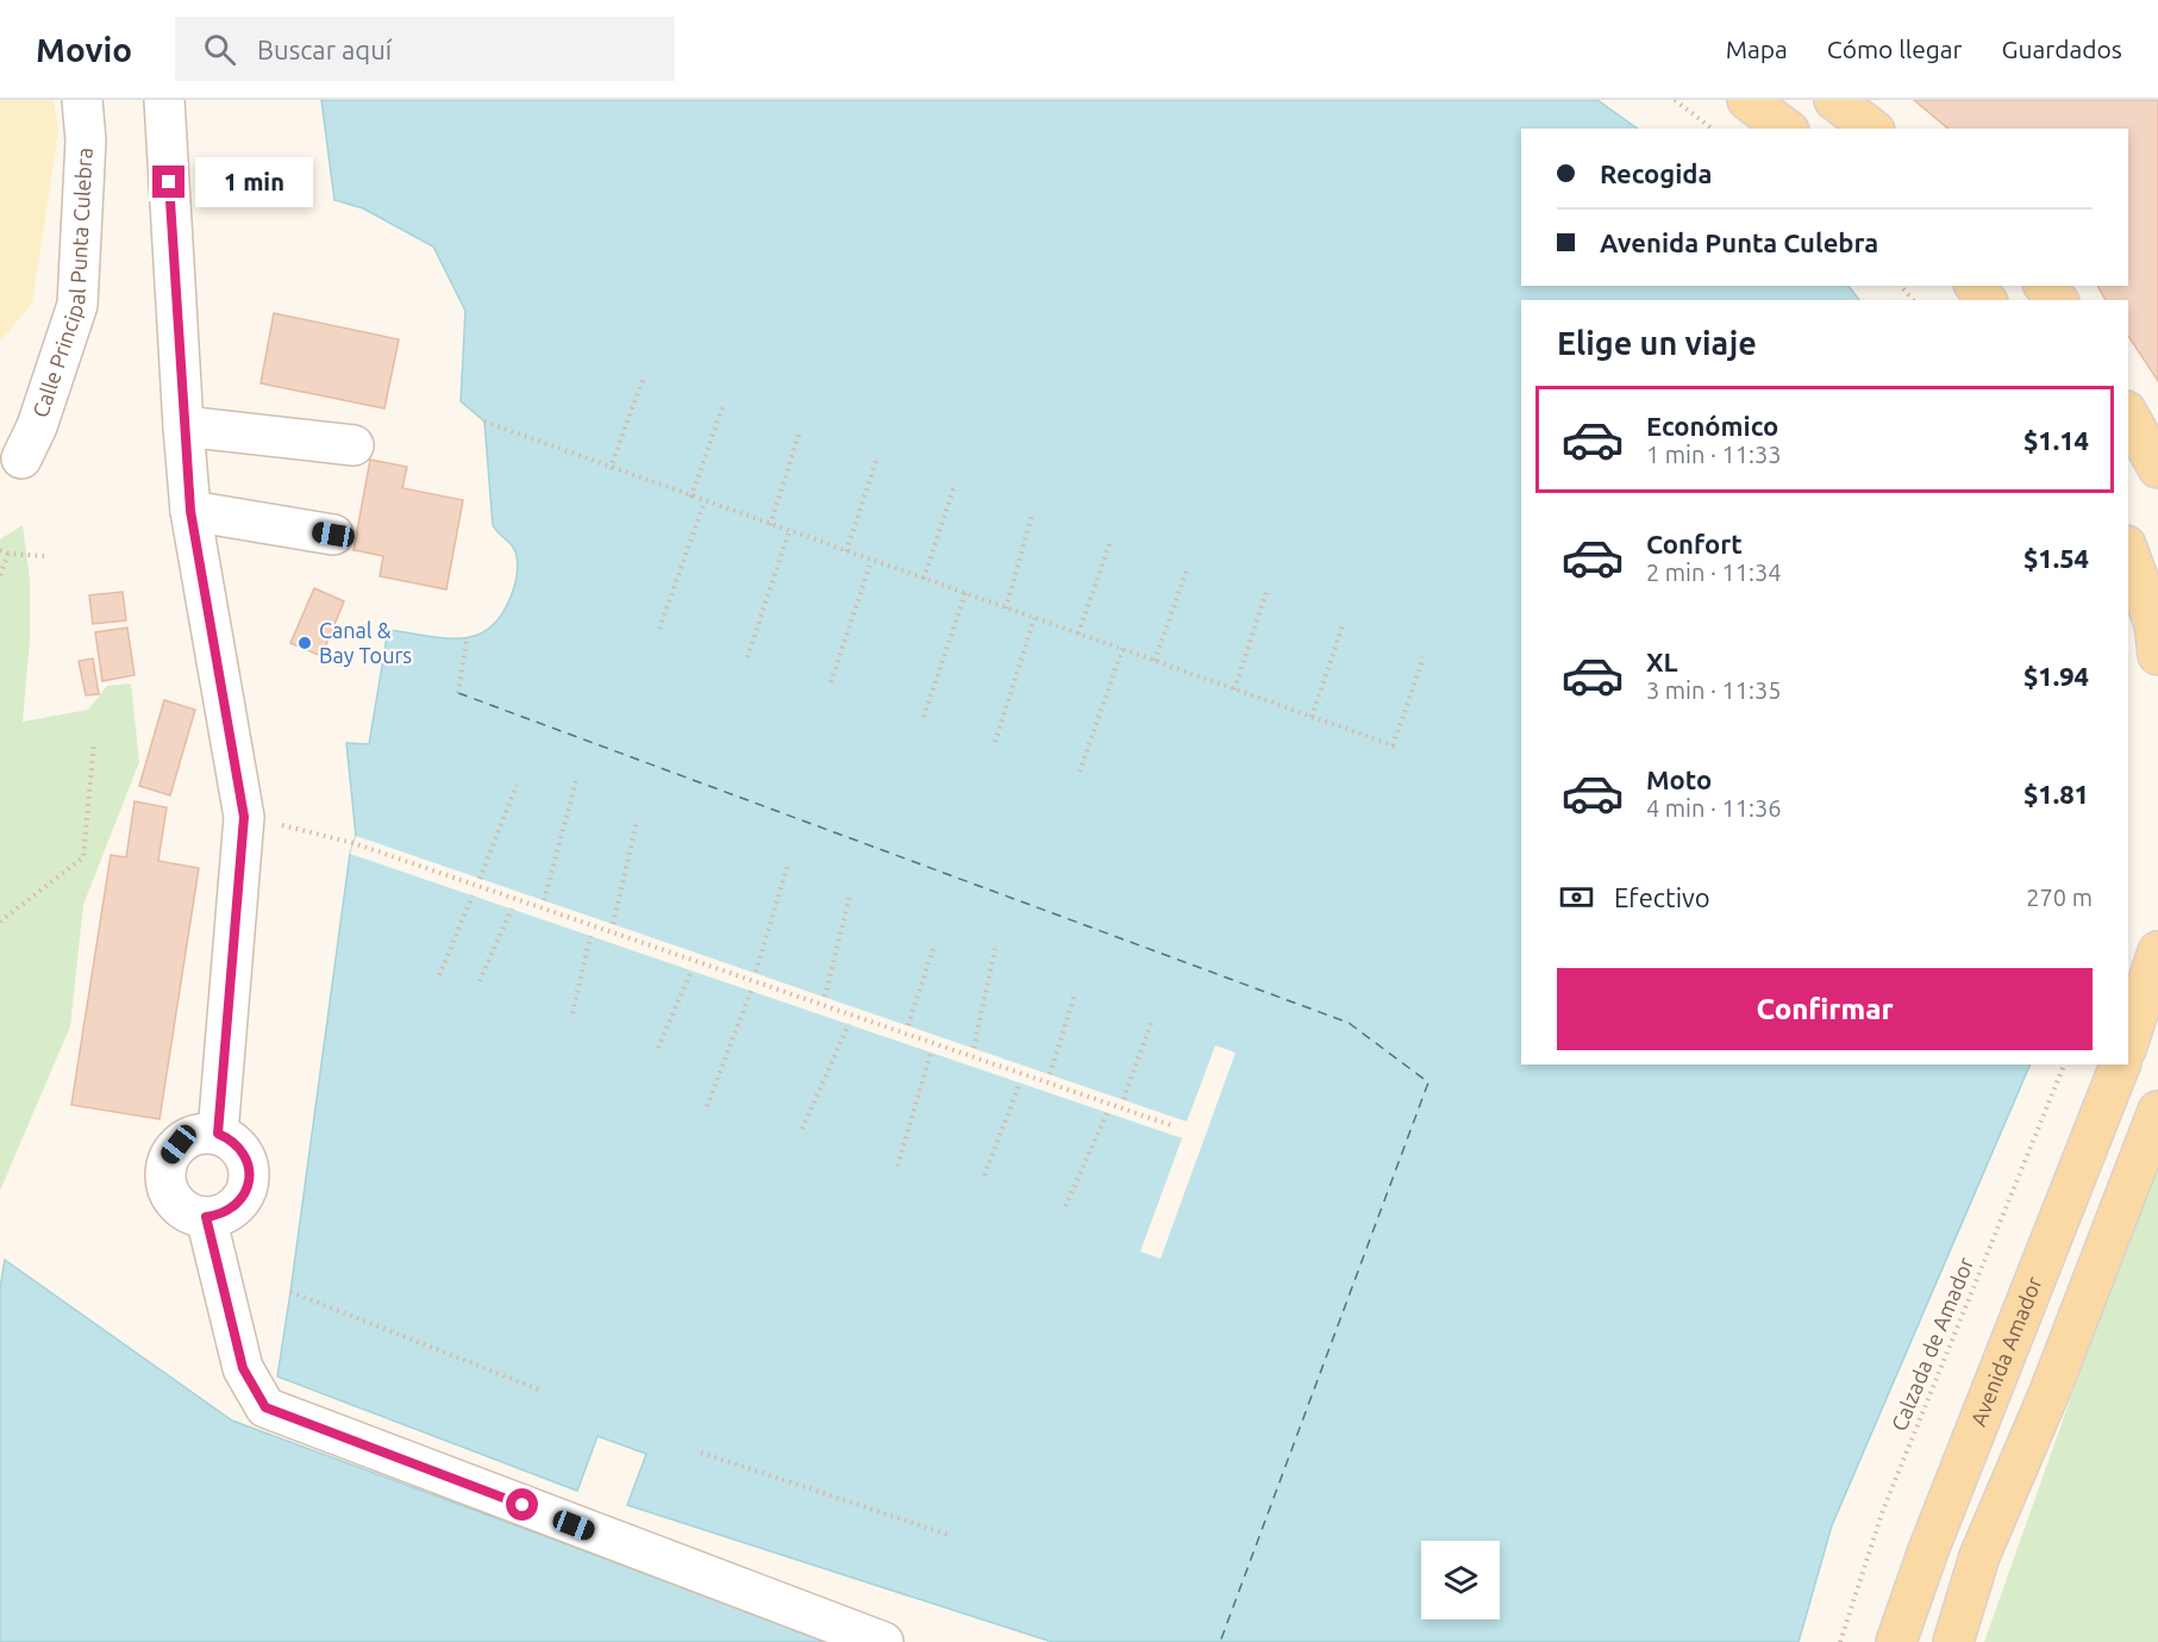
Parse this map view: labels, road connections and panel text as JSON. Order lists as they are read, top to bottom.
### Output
{
  "streets": {
    "main road": ["Avenida Amador"],
    "lane": ["Calle Principal Punta Culebra"],
    "path": ["Calzada de Amador"]
  },
  "places": ["Canal & Bay Tours"],
  "page": {
    "header": "Movio",
    "search": "Buscar aquí",
    "nav": ["Mapa", "Cómo llegar", "Guardados"],
    "banner": ["Recogida", "Avenida Punta Culebra"],
    "bubble": "1 min",
    "heading": "Elige un viaje",
    "list": [
      {
        "name": "Económico",
        "note": "1 min · 11:33",
        "value": "$1.14"
      },
      {
        "name": "Confort",
        "note": "2 min · 11:34",
        "value": "$1.54"
      },
      {
        "name": "XL",
        "note": "3 min · 11:35",
        "value": "$1.94"
      },
      {
        "name": "Moto",
        "note": "4 min · 11:36",
        "value": "$1.81"
      }
    ],
    "pay": ["Efectivo", "270 m"],
    "buttons": "Confirmar"
  }
}
